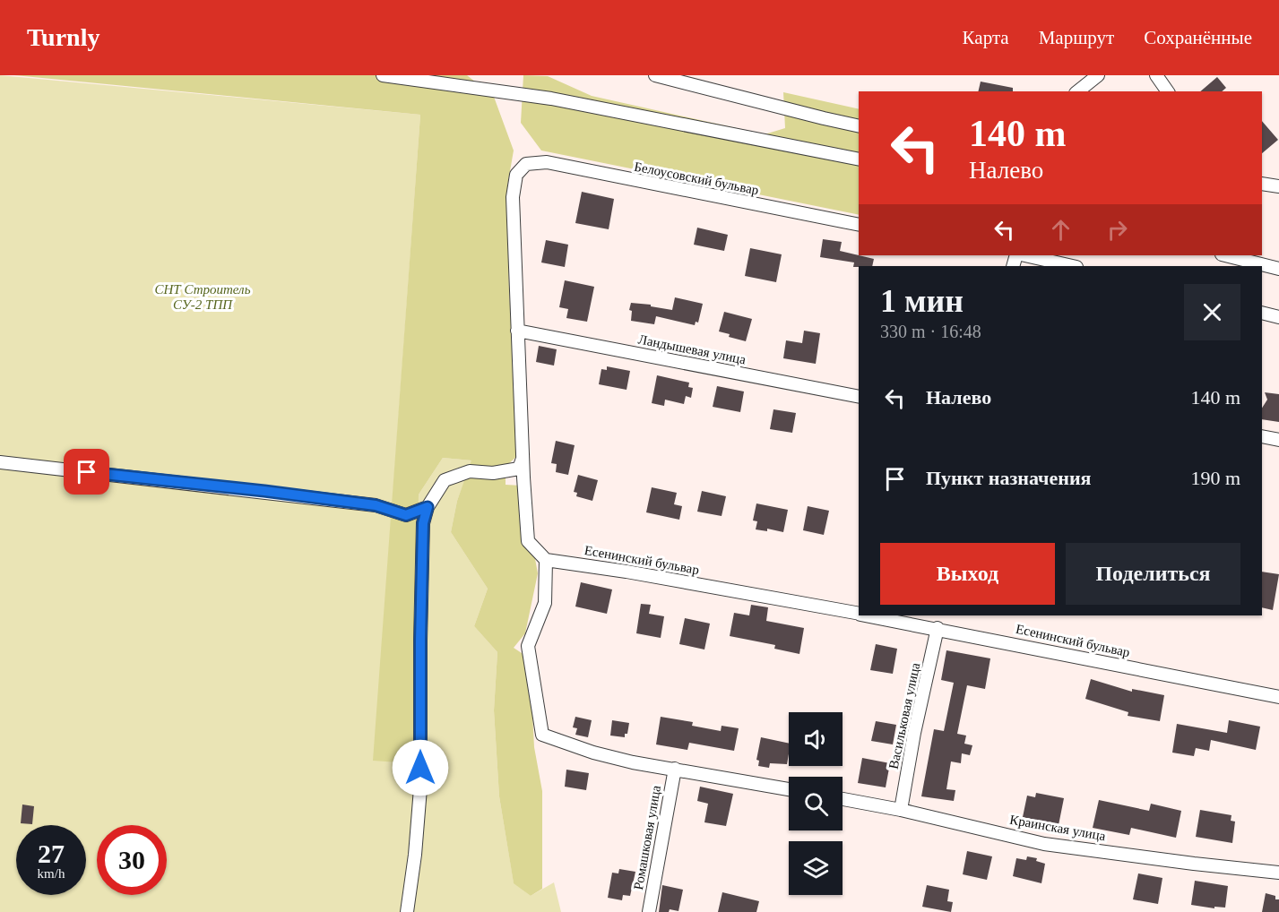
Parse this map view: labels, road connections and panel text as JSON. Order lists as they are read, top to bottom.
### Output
{
  "streets": {
    "street": [
      "Белоусовский бульвар",
      "Ландышевая улица",
      "Есенинский бульвар",
      "Васильковая улица",
      "Краинская улица",
      "Ромашковая улица"
    ]
  },
  "crossings": [
    ["Белоусовский бульвар", "Ландышевая улица"],
    ["Есенинский бульвар", "Васильковая улица"],
    ["Васильковая улица", "Краинская улица"]
  ],
  "parks": ["СНТ Строитель СУ-2 ТПП"],
  "page": {
    "header": "Turnly",
    "nav": ["Карта", "Маршрут", "Сохранённые"],
    "turn": ["140 m", "Налево"],
    "heading": ["1 мин", "330 m · 16:48"],
    "list": [
      {
        "name": "Налево",
        "value": "140 m"
      },
      {
        "name": "Пункт назначения",
        "value": "190 m"
      }
    ],
    "buttons": ["Выход", "Поделиться"],
    "speed": "27 km/h",
    "limit": "30"
  }
}
